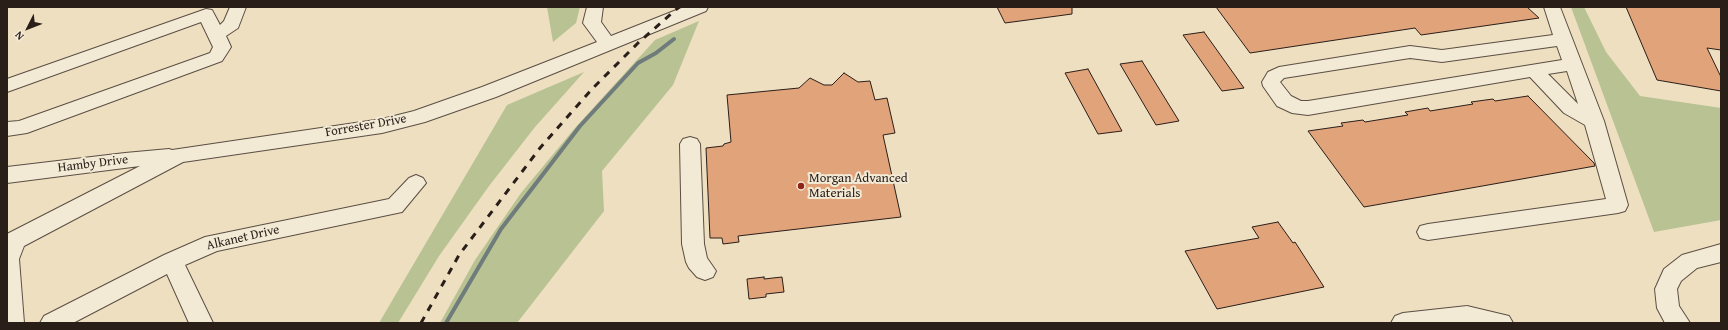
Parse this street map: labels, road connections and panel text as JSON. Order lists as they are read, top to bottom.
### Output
{
  "streets": {
    "street": ["Forrester Drive", "Hamby Drive", "Alkanet Drive"]
  },
  "crossings": [
    ["Forrester Drive", "Hamby Drive"]
  ],
  "places": ["Morgan Advanced Materials"],
  "north": "bottom left"
}
